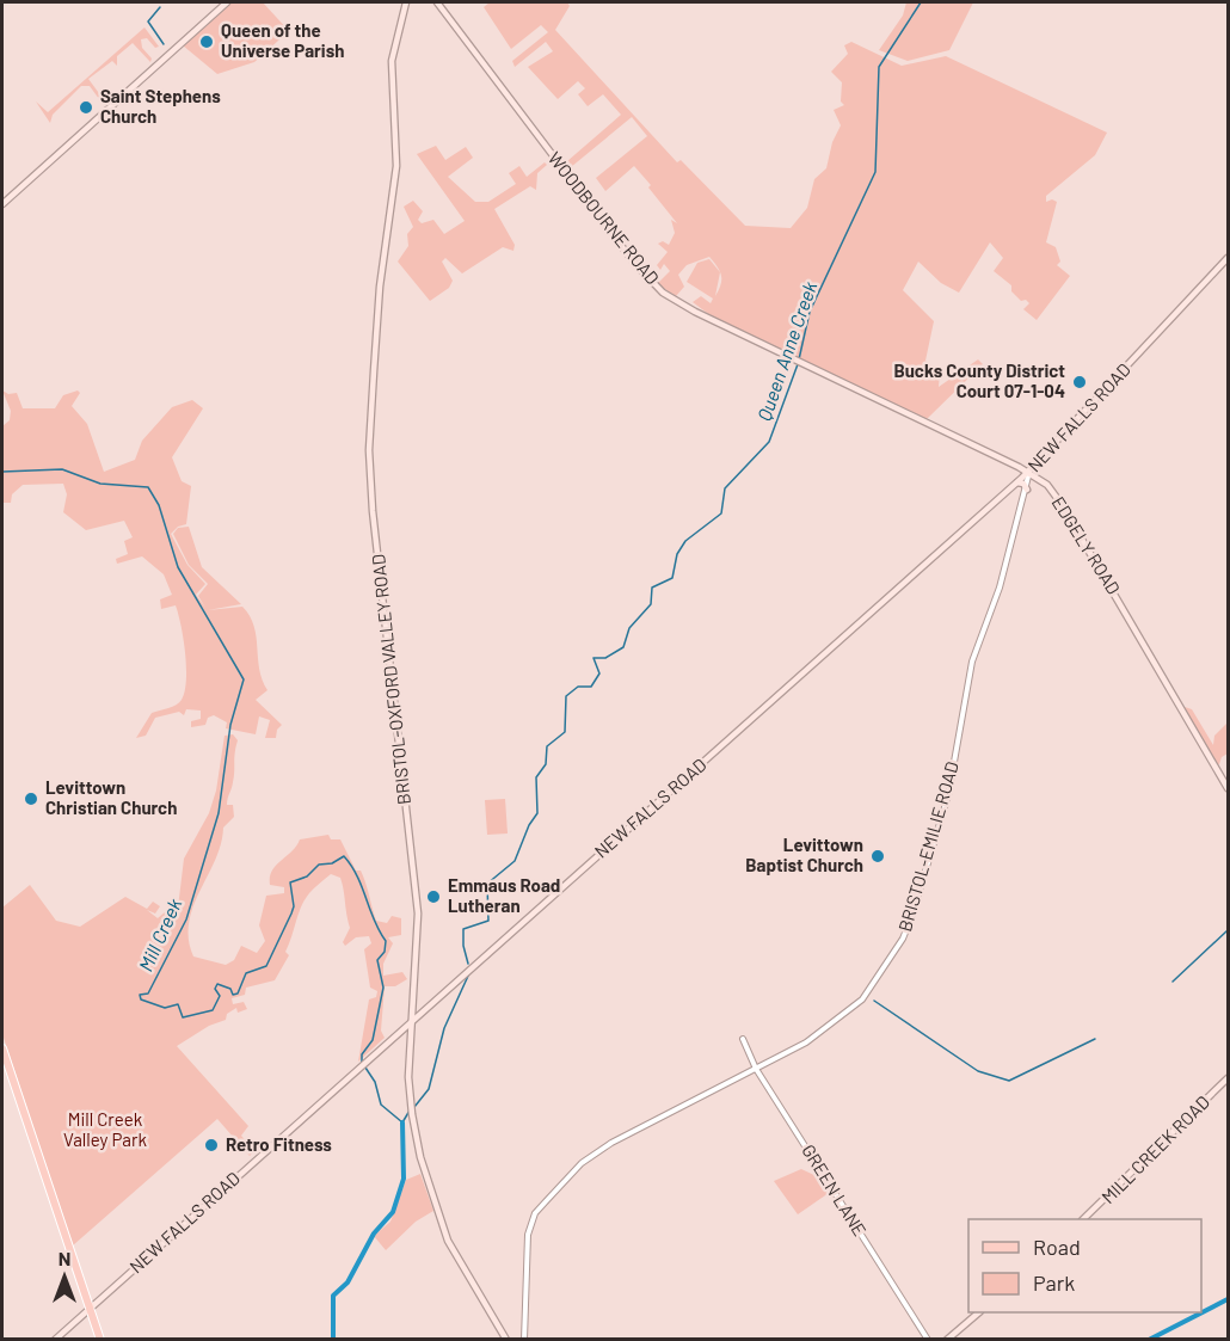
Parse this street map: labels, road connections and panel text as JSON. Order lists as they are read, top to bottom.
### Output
{
  "streets": {
    "main road": [
      "WOODBOURNE ROAD",
      "NEW FALLS ROAD",
      "EDGELY ROAD",
      "BRISTOL-OXFORD VALLEY ROAD",
      "MILL CREEK ROAD"
    ],
    "street": ["BRISTOL-EMILIE ROAD", "GREEN LANE"]
  },
  "crossings": [
    ["WOODBOURNE ROAD", "EDGELY ROAD"],
    ["NEW FALLS ROAD", "EDGELY ROAD"],
    ["NEW FALLS ROAD", "BRISTOL-OXFORD VALLEY ROAD"],
    ["NEW FALLS ROAD", "BRISTOL-EMILIE ROAD"],
    ["EDGELY ROAD", "BRISTOL-EMILIE ROAD"],
    ["BRISTOL-EMILIE ROAD", "GREEN LANE"]
  ],
  "water": ["Queen Anne Creek", "Mill Creek"],
  "parks": ["Mill Creek Valley Park"],
  "places": [
    "Queen of the Universe Parish",
    "Saint Stephens Church",
    "Bucks County District Court 07-1-04",
    "Levittown Christian Church",
    "Levittown Baptist Church",
    "Emmaus Road Lutheran",
    "Retro Fitness"
  ],
  "legend": ["Road", "Park"],
  "north": "top"
}
